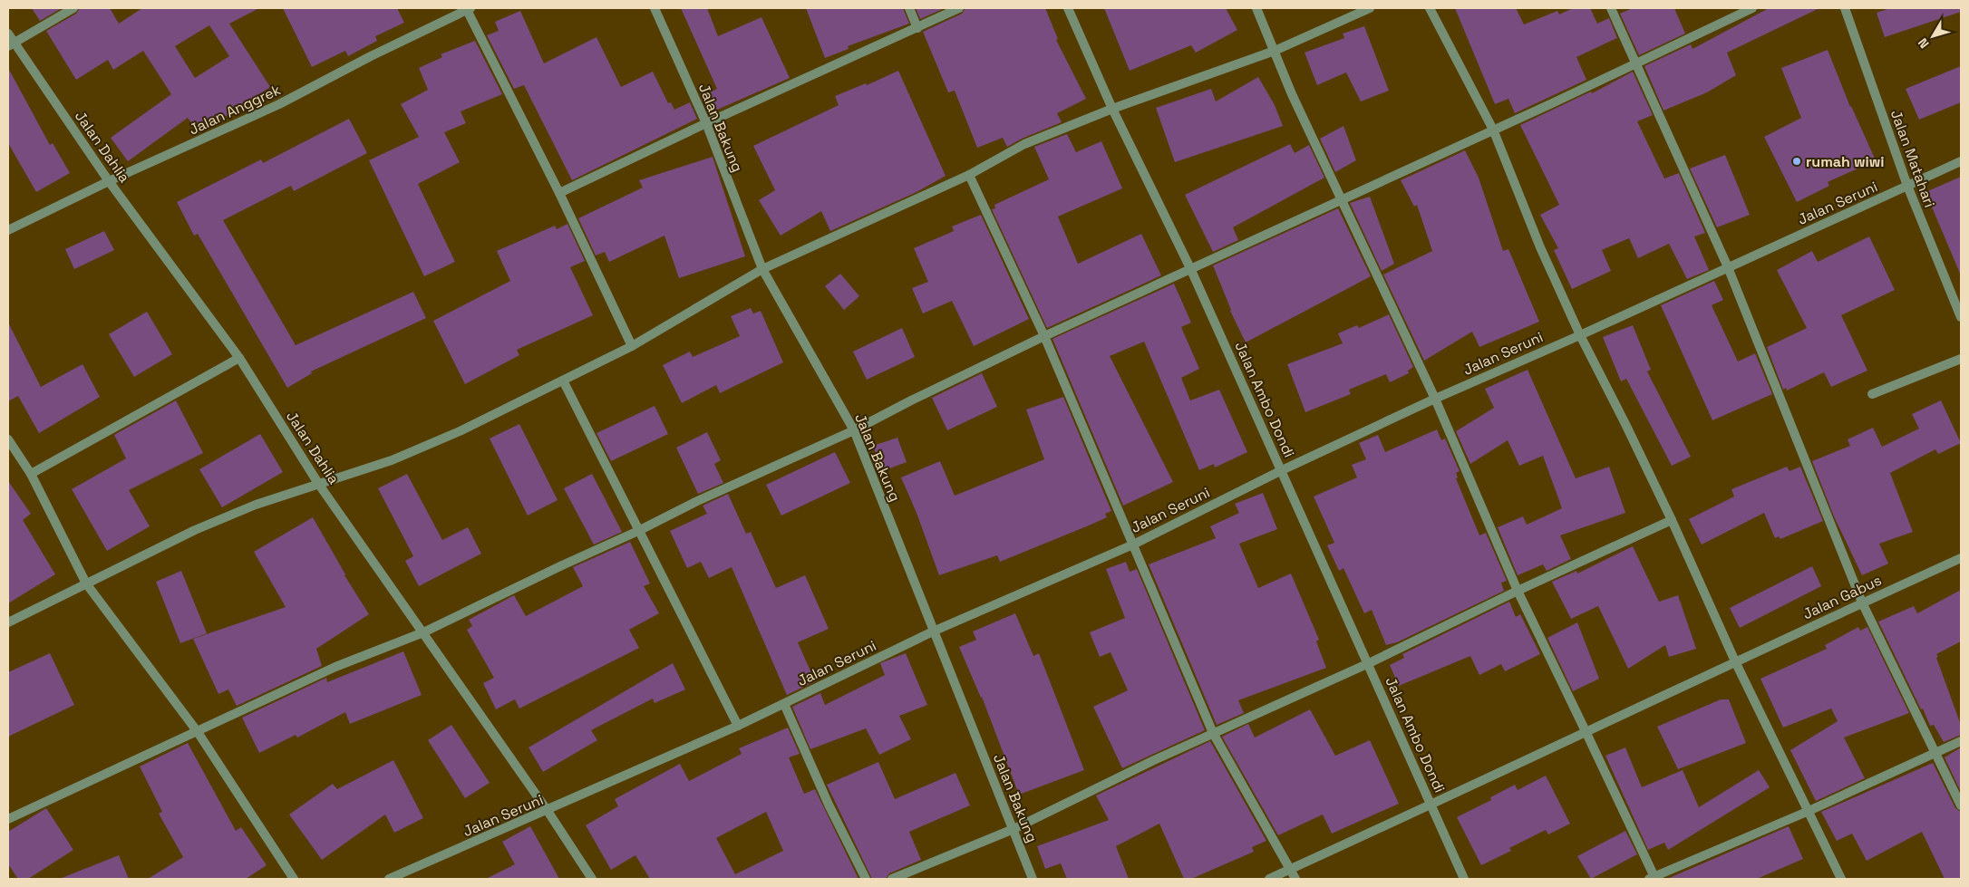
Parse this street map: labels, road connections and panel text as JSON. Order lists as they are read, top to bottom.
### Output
{
  "streets": {
    "street": [
      "Jalan Anggrek",
      "Jalan Bakung",
      "Jalan Dahlia",
      "Jalan Matahari",
      "Jalan Seruni",
      "Jalan Ambo Dondi",
      "Jalan Gabus"
    ]
  },
  "crossings": [
    ["Jalan Anggrek", "Jalan Dahlia"],
    ["Jalan Bakung", "Jalan Seruni"],
    ["Jalan Dahlia", "Jalan Seruni"],
    ["Jalan Matahari", "Jalan Seruni"],
    ["Jalan Seruni", "Jalan Ambo Dondi"],
    ["Jalan Ambo Dondi", "Jalan Gabus"]
  ],
  "places": ["rumah wiwi"],
  "north": "bottom left"
}
